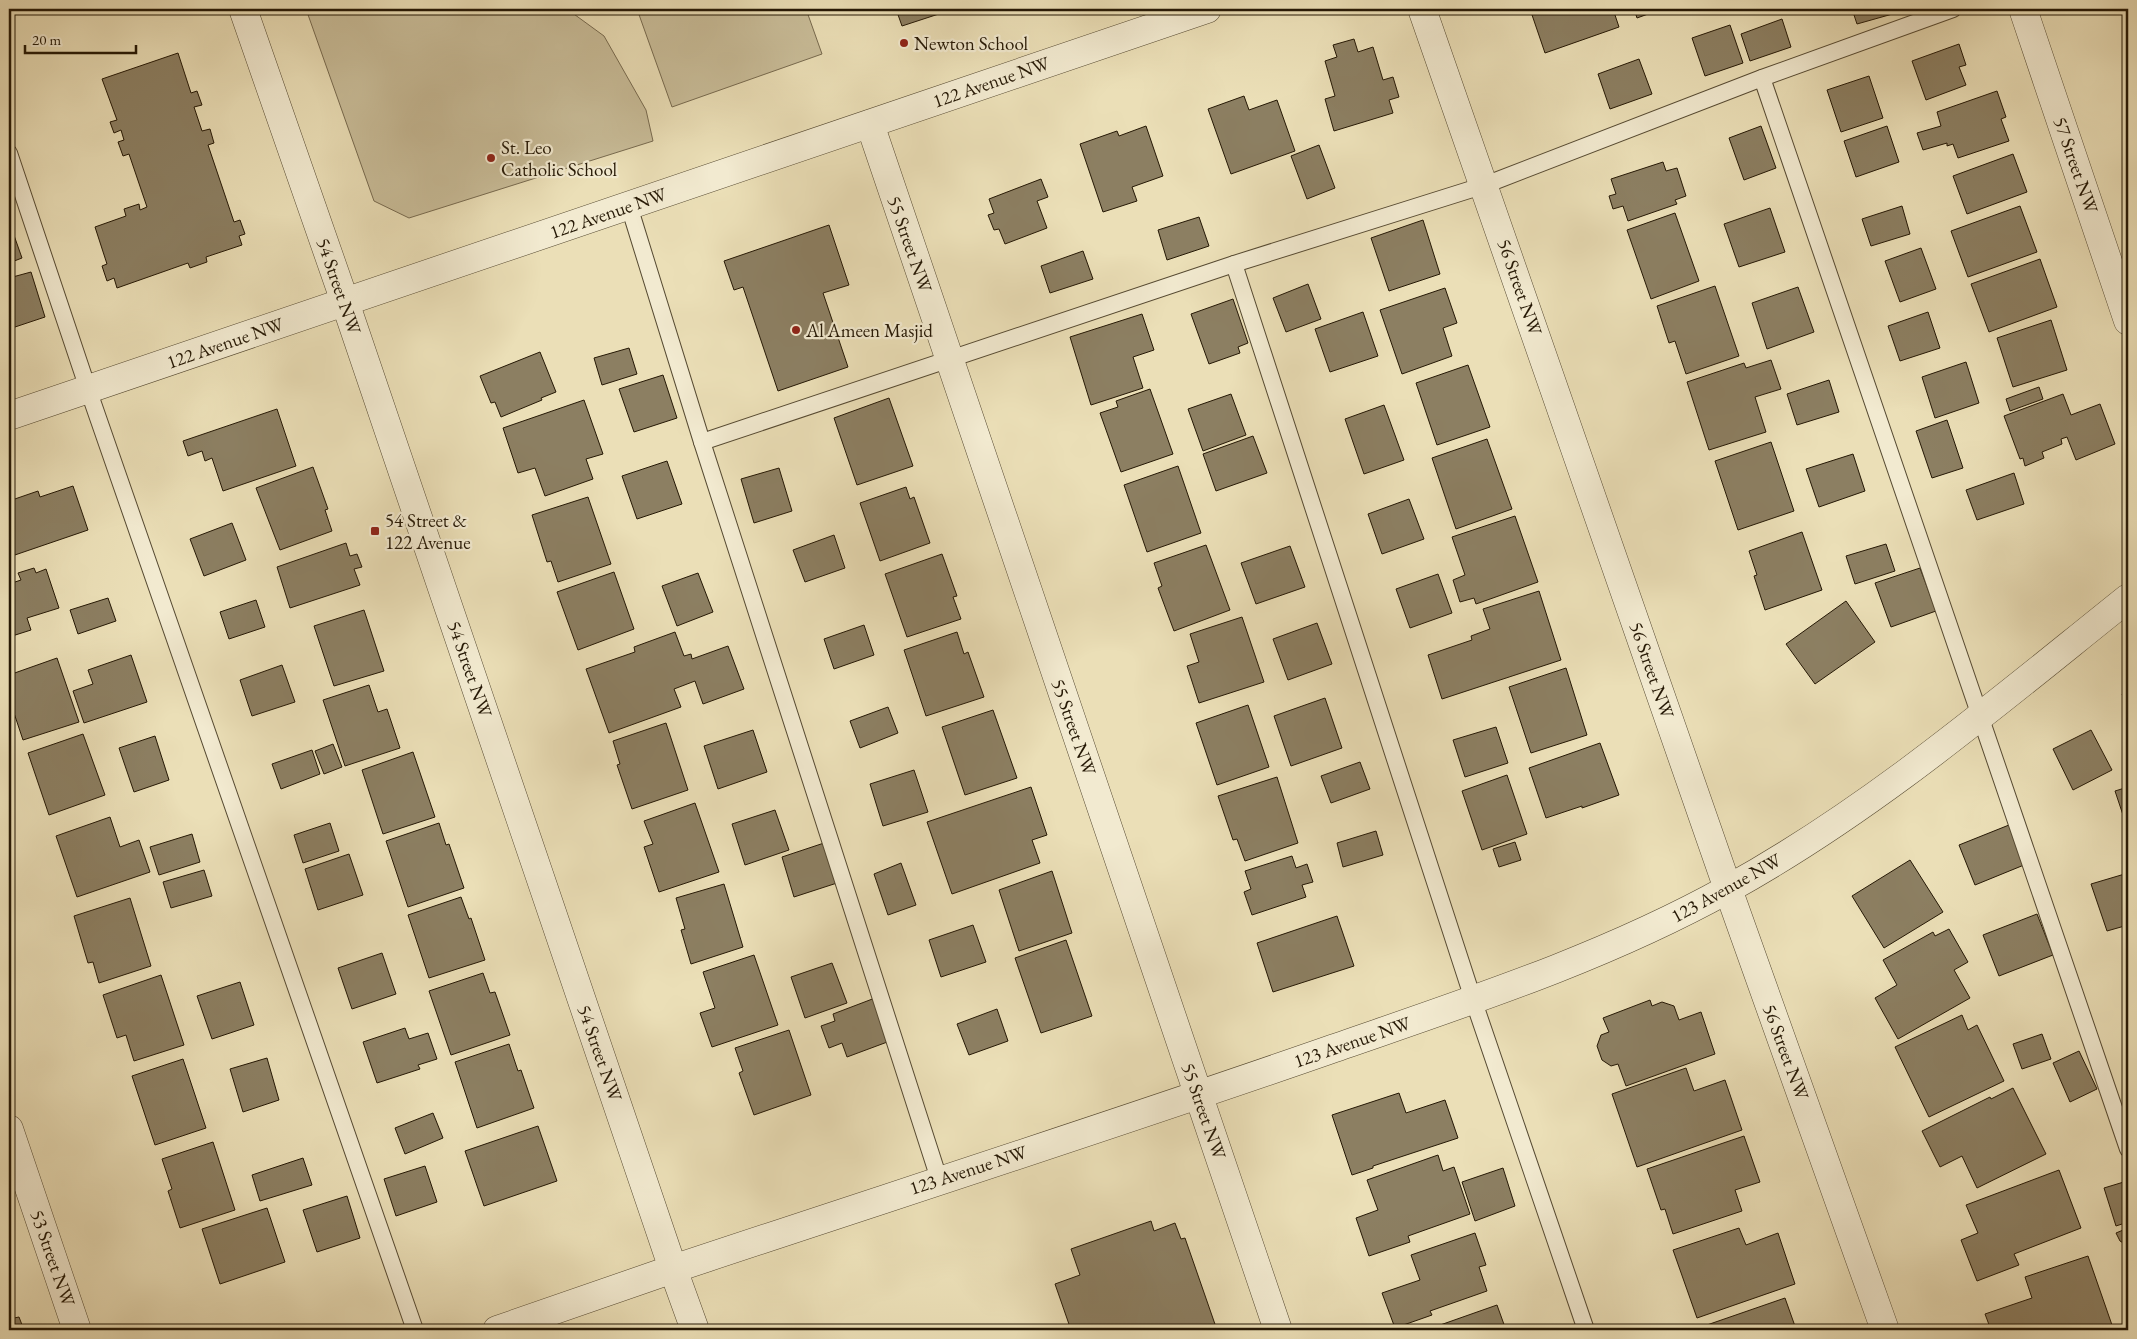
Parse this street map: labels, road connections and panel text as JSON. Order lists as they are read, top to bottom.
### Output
{
  "streets": {
    "street": [
      "122 Avenue NW",
      "57 Street NW",
      "55 Street NW",
      "54 Street NW",
      "56 Street NW",
      "123 Avenue NW",
      "53 Street NW"
    ]
  },
  "crossings": [
    ["122 Avenue NW", "55 Street NW"],
    ["122 Avenue NW", "54 Street NW"],
    ["55 Street NW", "123 Avenue NW"],
    ["54 Street NW", "123 Avenue NW"],
    ["56 Street NW", "123 Avenue NW"]
  ],
  "places": {
    "other": ["Newton School", "St. Leo Catholic School", "Al Ameen Masjid"],
    "transit": ["54 Street & 122 Avenue"]
  },
  "scale_bar": "20 m"
}
